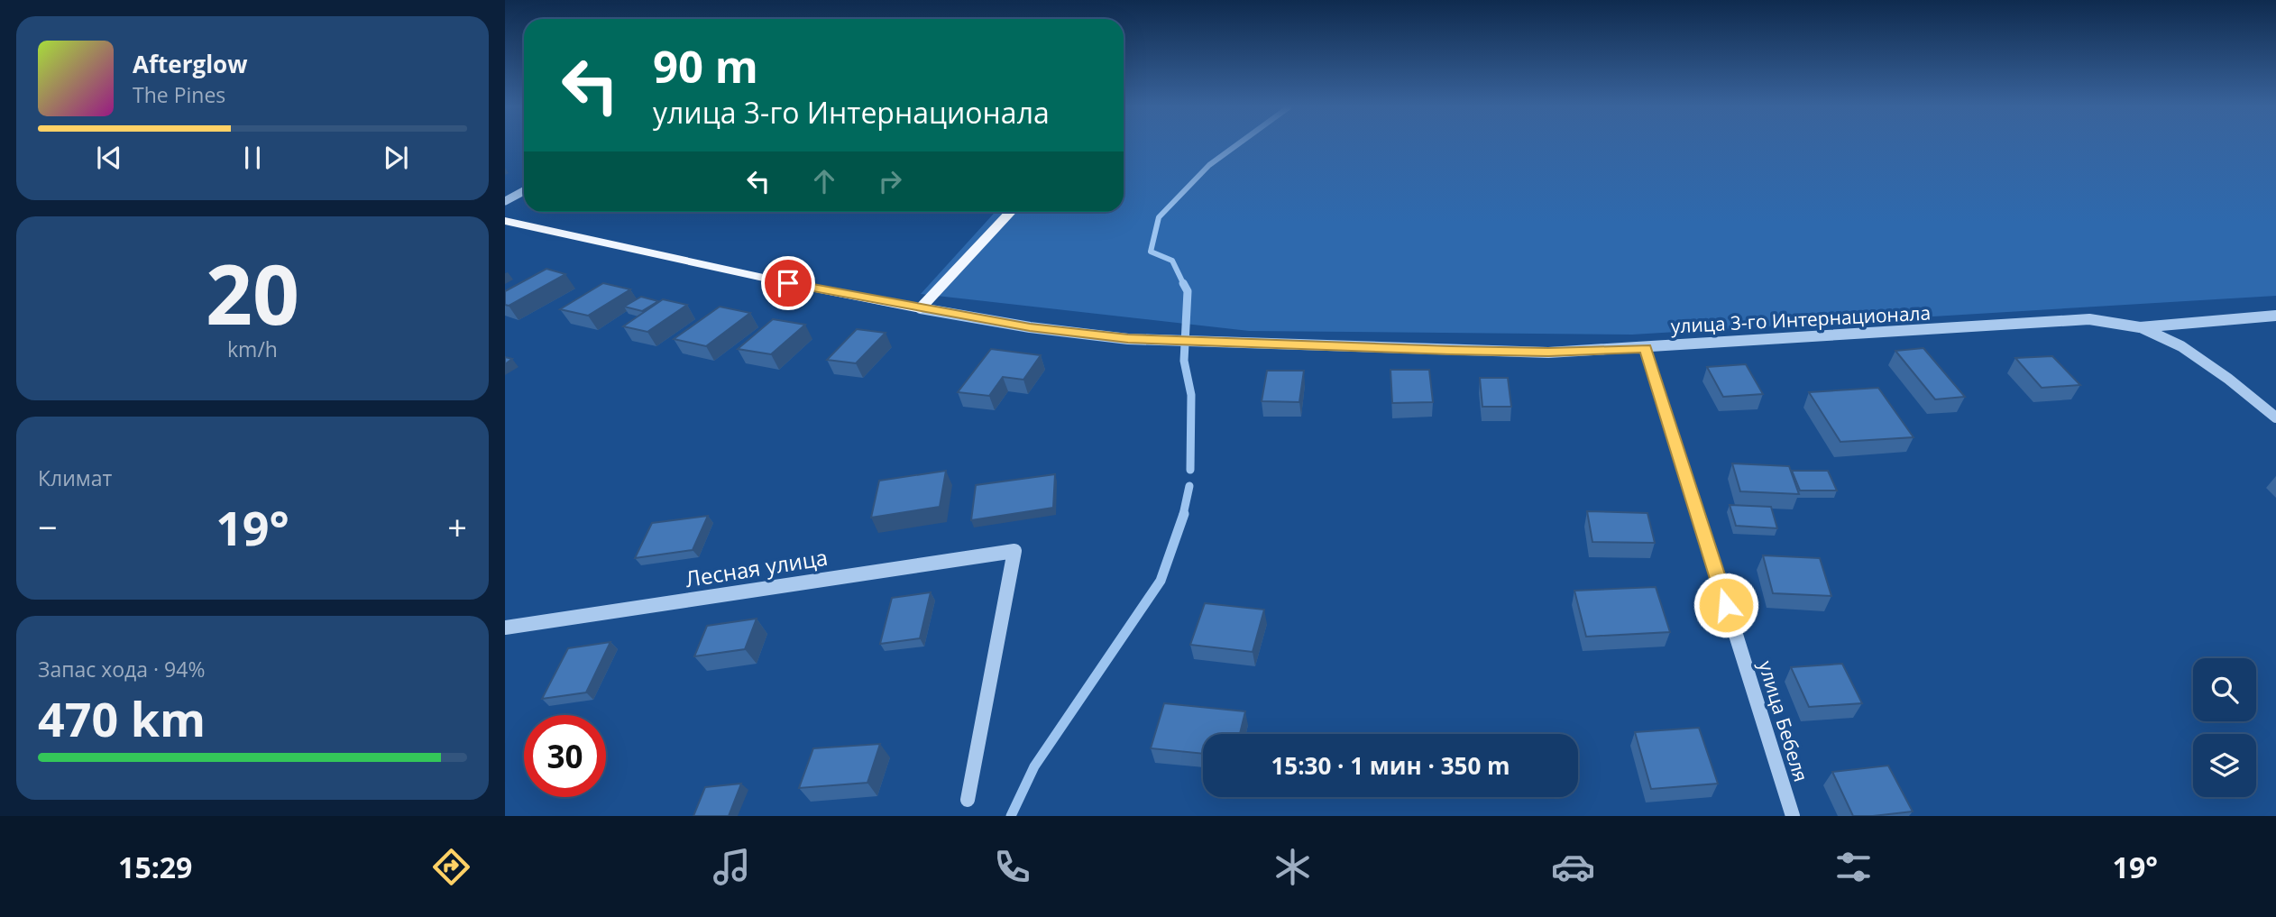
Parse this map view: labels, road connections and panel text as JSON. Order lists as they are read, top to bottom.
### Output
{
  "streets": {
    "main road": ["улица 3-го Интернационала"],
    "street": ["Лесная улица", "улица Бебеля"]
  },
  "crossings": [
    ["улица 3-го Интернационала", "улица Бебеля"]
  ],
  "page": {
    "turn": ["90 m", "улица 3-го Интернационала"],
    "song": ["Afterglow", "The Pines"],
    "tile": [
      ["20", "km/h"],
      "Климат",
      ["Запас хода · 94%", "470 km"]
    ],
    "heat": ["−", "19°", "+"],
    "limit": "30",
    "trip": "15:30 · 1 мин · 350 m",
    "tabs": ["15:29", "19°"]
  }
}
